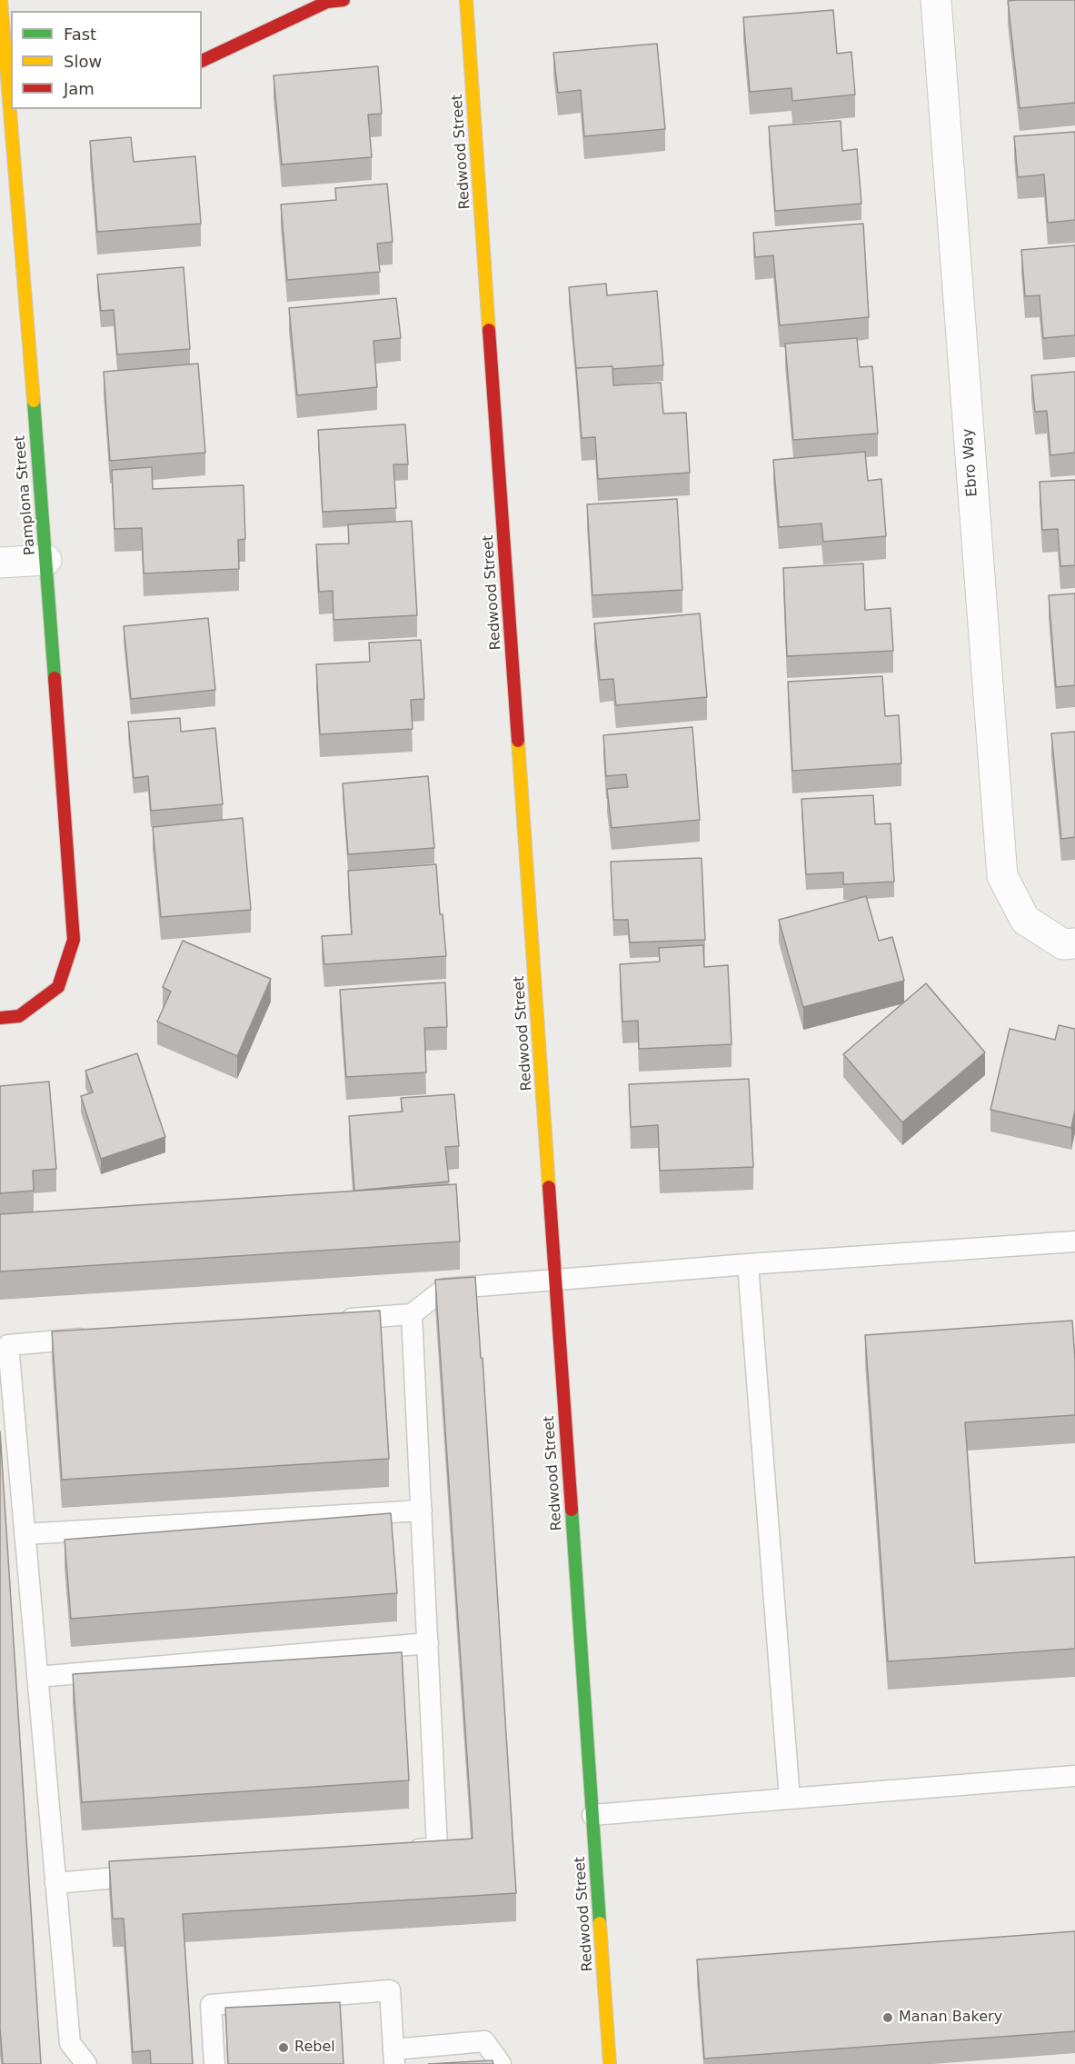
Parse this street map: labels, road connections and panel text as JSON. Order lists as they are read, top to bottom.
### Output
{
  "streets": {
    "street": ["Redwood Street", "Ebro Way", "Pamplona Street"]
  },
  "places": ["Manan Bakery", "Rebel"],
  "legend": ["Fast", "Slow", "Jam"]
}
